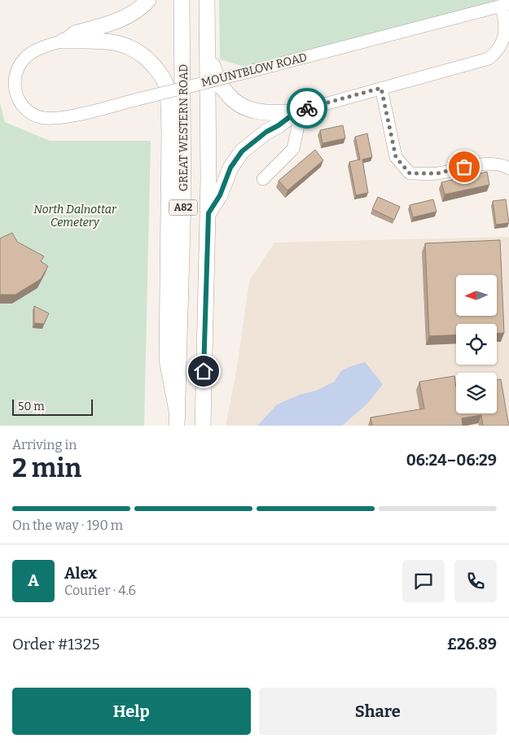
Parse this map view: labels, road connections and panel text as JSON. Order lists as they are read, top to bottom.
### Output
{
  "streets": {
    "main road": ["GREAT WESTERN ROAD", "A82"],
    "street": ["MOUNTBLOW ROAD"]
  },
  "parks": ["North Dalnottar Cemetery"],
  "scale_bar": "50 m",
  "north": "left",
  "page": {
    "scale": "50 m",
    "heading": ["2 min", "Arriving in", "06:24–06:29"],
    "panel": [
      "Alex",
      "Courier · 4.6",
      "Order #1325",
      "£26.89"
    ],
    "bar": "On the way · 190 m",
    "round": "A",
    "buttons": ["Help", "Share"]
  }
}
